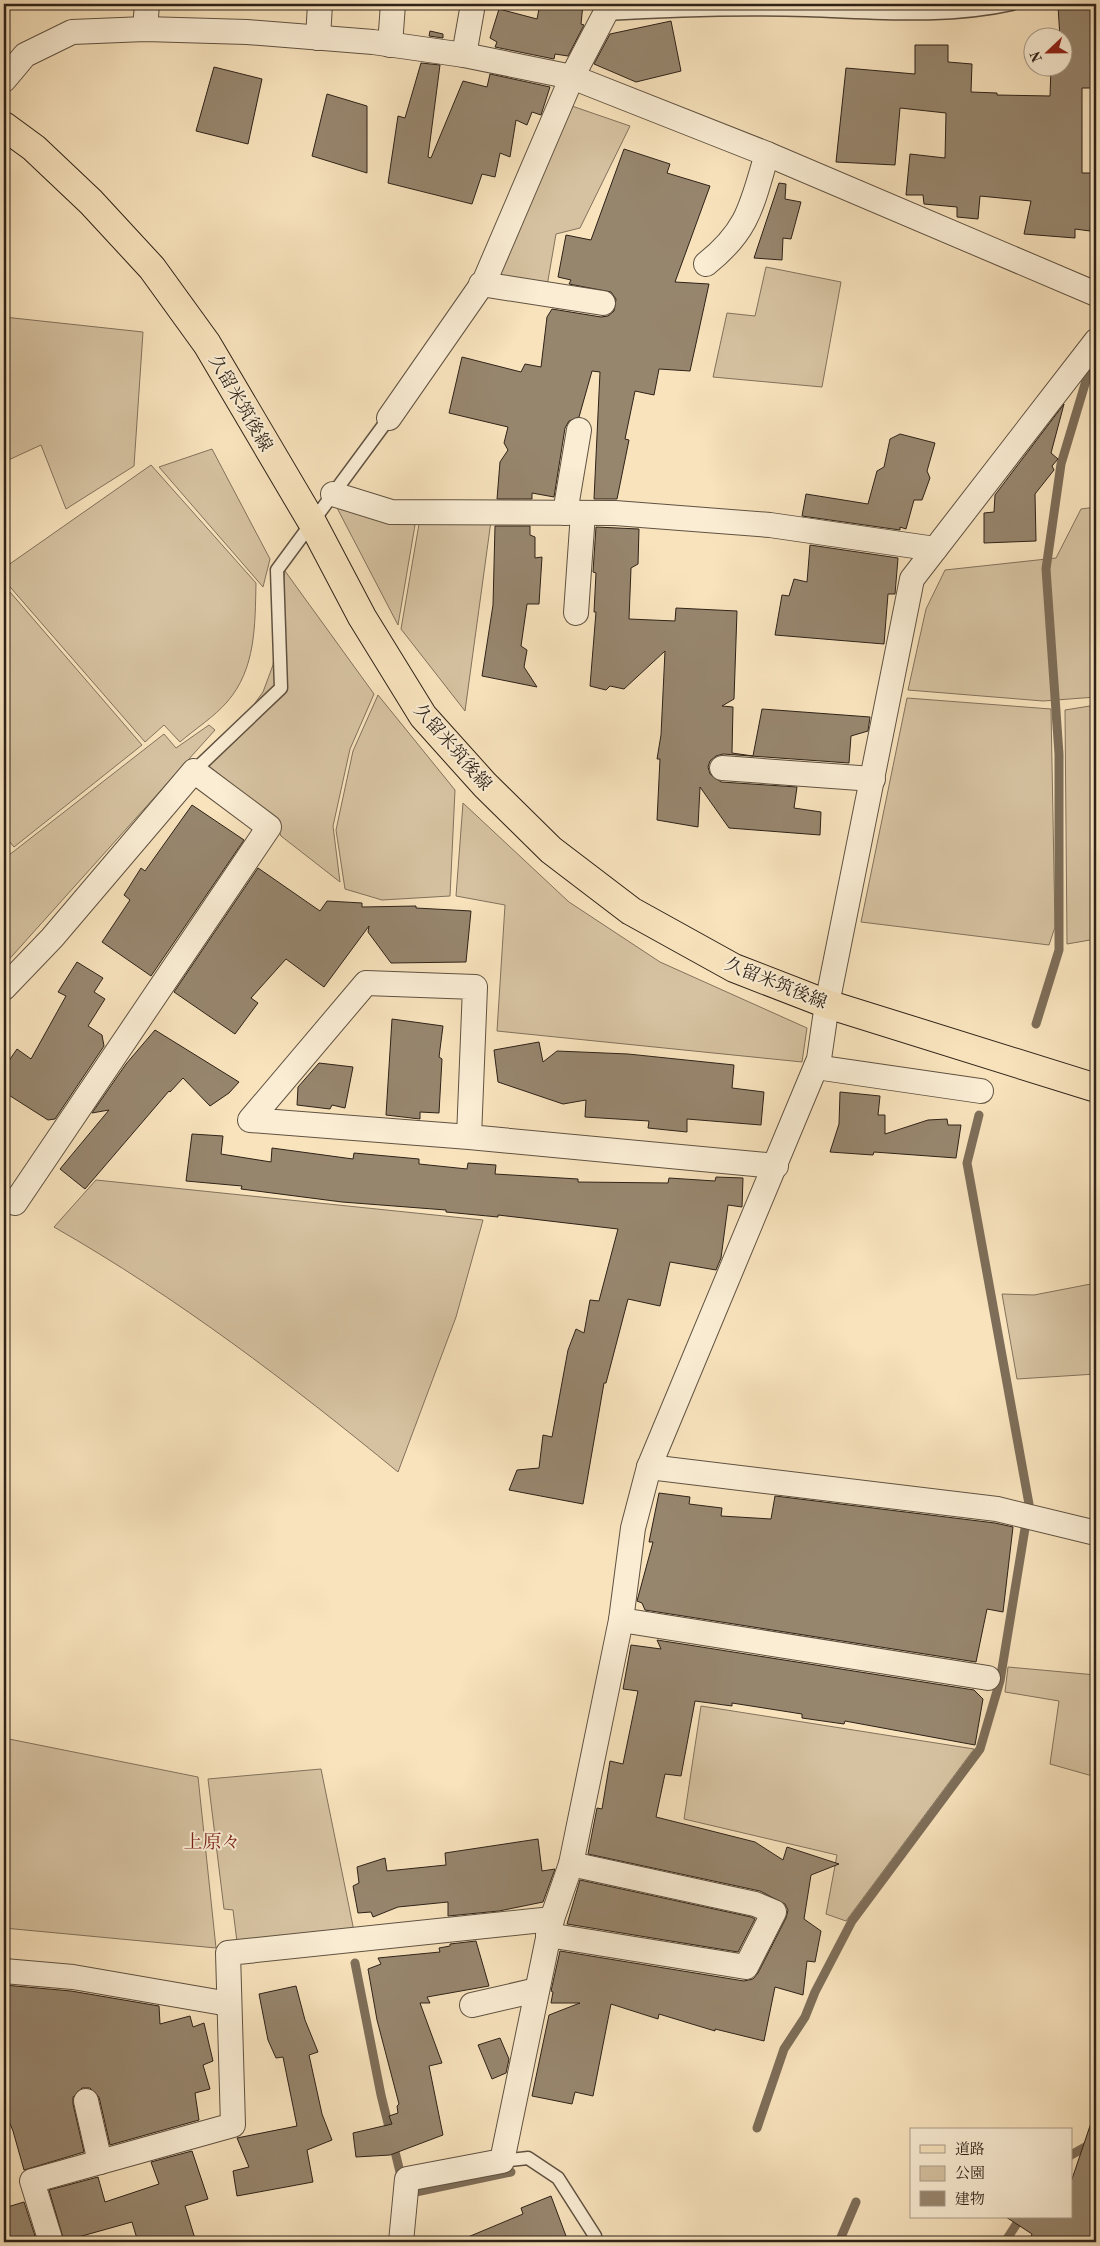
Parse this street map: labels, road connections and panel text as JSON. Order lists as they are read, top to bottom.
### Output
{
  "streets": {
    "main road": ["久留米筑後線"]
  },
  "districts": ["上原々"],
  "legend": ["道路", "公園", "建物"],
  "north": "left"
}
